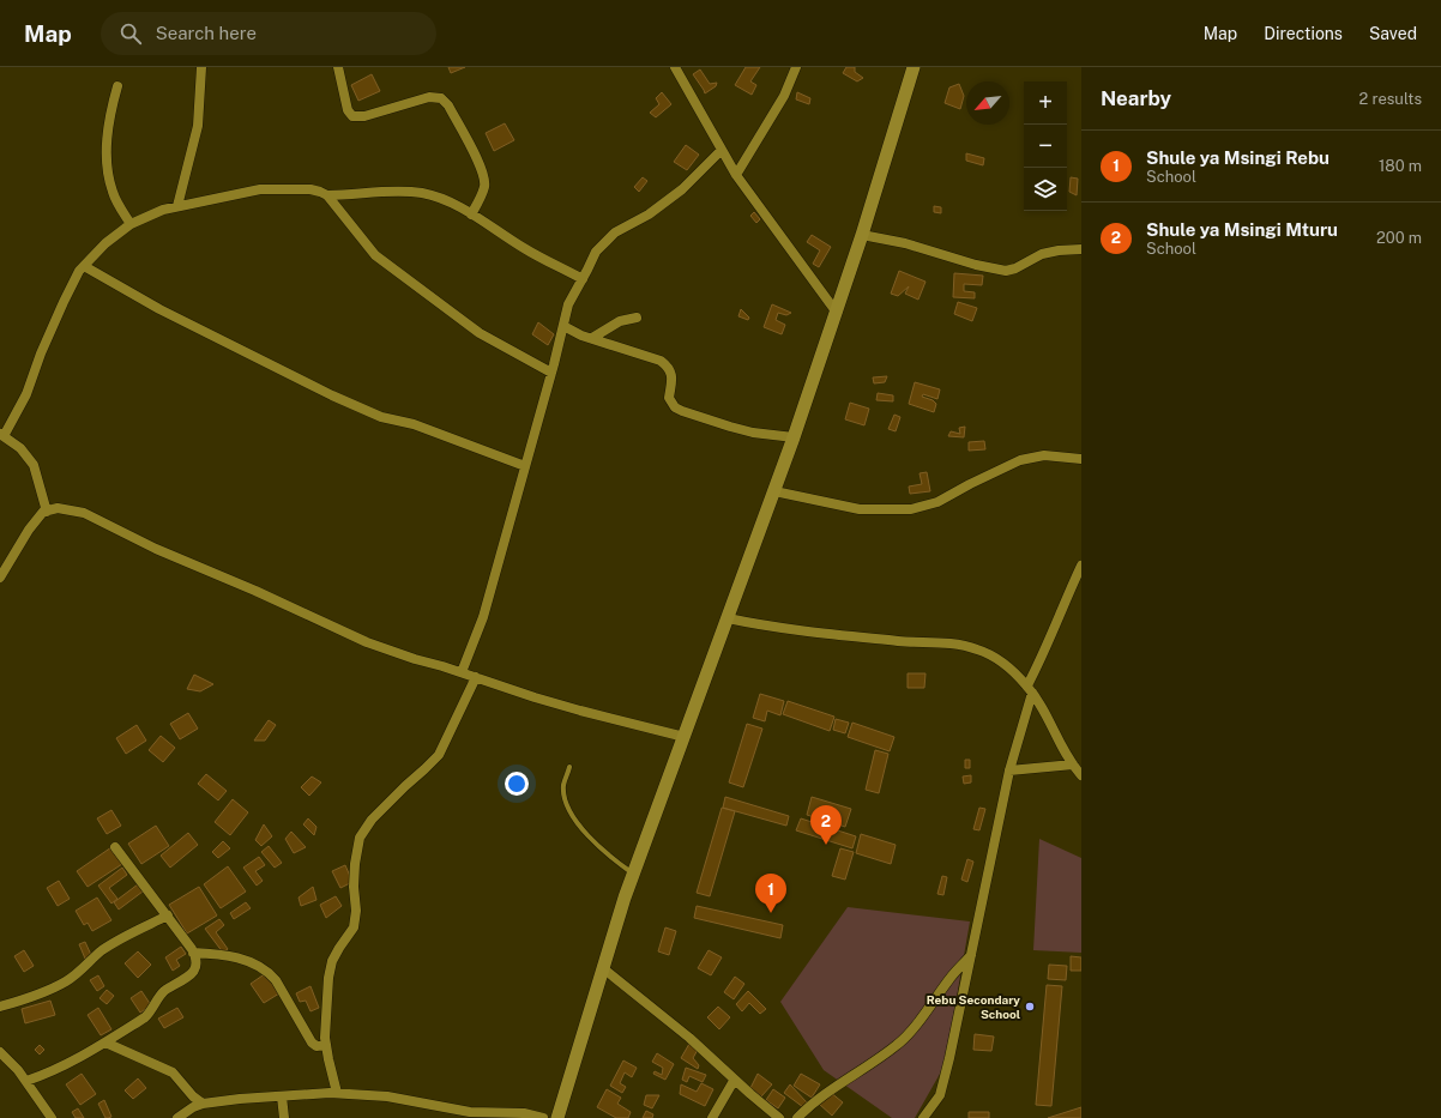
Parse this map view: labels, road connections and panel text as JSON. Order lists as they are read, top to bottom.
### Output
{
  "places": ["Rebu Secondary School"],
  "north": "bottom left",
  "page": {
    "header": "Map",
    "search": "Search here",
    "nav": ["Map", "Directions", "Saved"],
    "heading": ["Nearby", "2 results"],
    "map_buttons": ["+", "−"],
    "list": [
      {
        "mark": "1",
        "name": "Shule ya Msingi Rebu",
        "note": "School",
        "value": "180 m"
      },
      {
        "mark": "2",
        "name": "Shule ya Msingi Mturu",
        "note": "School",
        "value": "200 m"
      }
    ],
    "pins": ["2", "1"]
  }
}
